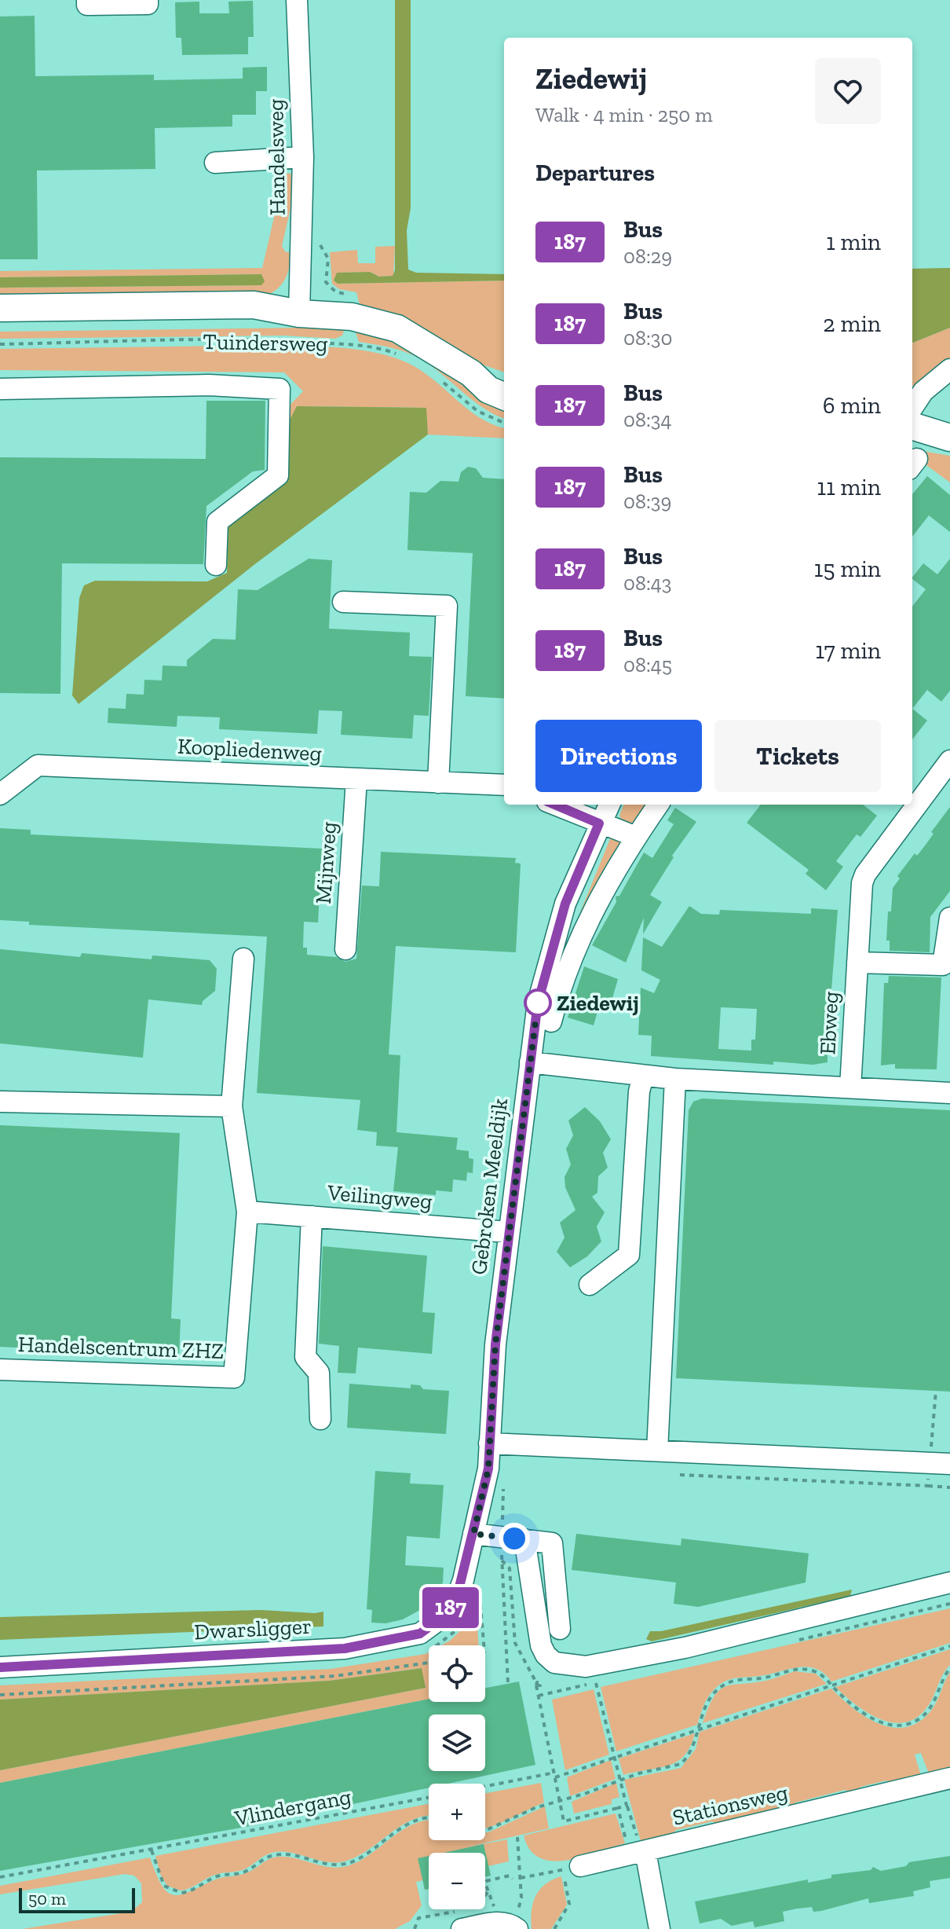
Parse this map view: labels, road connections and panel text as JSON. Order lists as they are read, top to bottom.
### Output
{
  "streets": {
    "main road": ["Tuindersweg"],
    "street": [
      "Handelsweg",
      "Koopliedenweg",
      "Mijnweg",
      "Ebweg",
      "Gebroken Meeldijk",
      "Veilingweg",
      "Handelscentrum ZHZ",
      "Dwarsligger",
      "Stationsweg"
    ],
    "path": ["Vlindergang"]
  },
  "crossings": [
    ["Handelsweg", "Tuindersweg"],
    ["Koopliedenweg", "Mijnweg"],
    ["Gebroken Meeldijk", "Veilingweg"],
    ["Gebroken Meeldijk", "Dwarsligger"],
    ["Veilingweg", "Handelscentrum ZHZ"]
  ],
  "places": ["Ziedewij"],
  "lines": ["bus line 187"],
  "scale_bar": "50 m",
  "page": {
    "on_map": "187",
    "heading": [
      ["Ziedewij", "Walk · 4 min · 250 m"],
      "Departures"
    ],
    "list": [
      {
        "mark": "187",
        "name": "Bus",
        "note": "08:29",
        "value": "1 min"
      },
      {
        "mark": "187",
        "name": "Bus",
        "note": "08:30",
        "value": "2 min"
      },
      {
        "mark": "187",
        "name": "Bus",
        "note": "08:34",
        "value": "6 min"
      },
      {
        "mark": "187",
        "name": "Bus",
        "note": "08:39",
        "value": "11 min"
      },
      {
        "mark": "187",
        "name": "Bus",
        "note": "08:43",
        "value": "15 min"
      },
      {
        "mark": "187",
        "name": "Bus",
        "note": "08:45",
        "value": "17 min"
      }
    ],
    "buttons": ["Directions", "Tickets"],
    "map_buttons": ["+", "−"],
    "scale": "50 m"
  }
}
